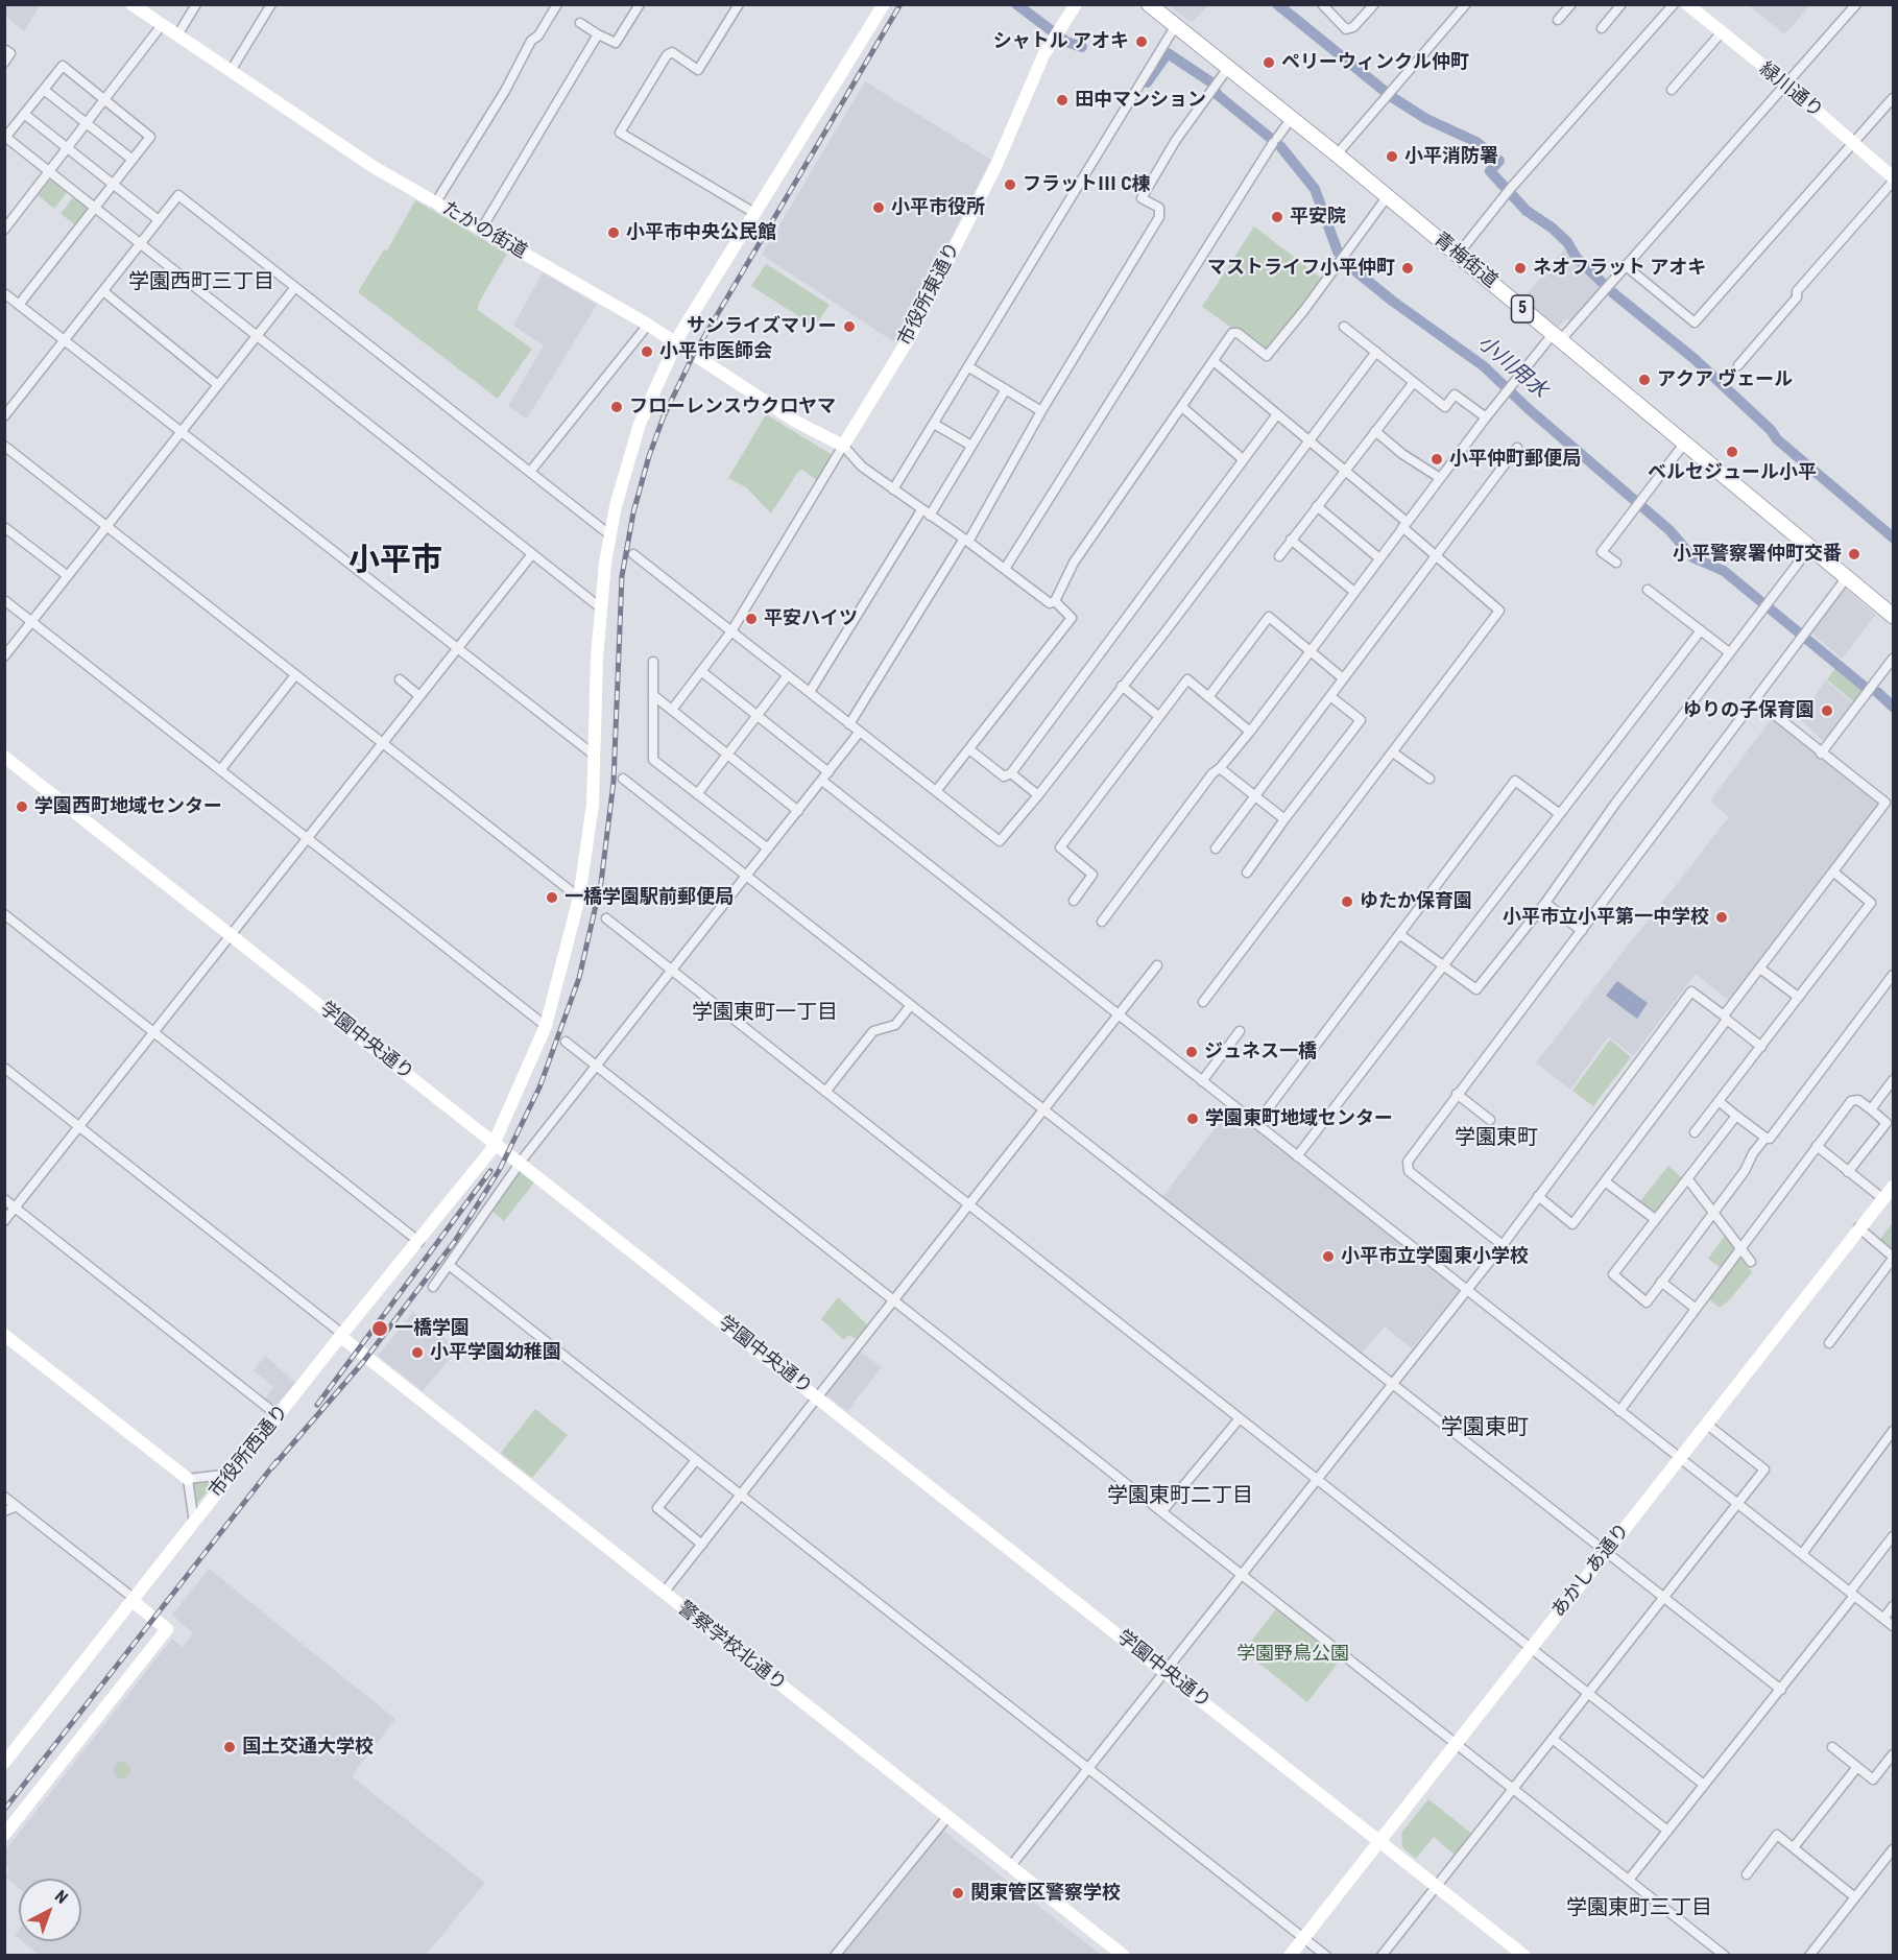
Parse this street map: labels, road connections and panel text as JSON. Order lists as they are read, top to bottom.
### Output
{
  "streets": {
    "main road": ["青梅街道", "5"],
    "street": [
      "緑川通り",
      "たかの街道",
      "市役所東通り",
      "学園中央通り",
      "市役所西通り",
      "あかしあ通り",
      "警察学校北通り"
    ]
  },
  "crossings": [
    ["たかの街道", "市役所東通り"],
    ["たかの街道", "市役所西通り"],
    ["学園中央通り", "市役所西通り"],
    ["学園中央通り", "あかしあ通り"],
    ["市役所西通り", "警察学校北通り"]
  ],
  "districts": [
    "学園西町三丁目",
    "小平市",
    "学園東町一丁目",
    "学園東町",
    "学園東町",
    "学園東町二丁目",
    "学園東町三丁目"
  ],
  "water": ["小川用水"],
  "parks": ["学園野鳥公園"],
  "places": [
    "シャトル アオキ",
    "ペリーウィンクル仲町",
    "田中マンション",
    "小平消防署",
    "フラットⅢ C棟",
    "小平市役所",
    "平安院",
    "小平市中央公民館",
    "マストライフ小平仲町",
    "ネオフラット アオキ",
    "サンライズマリー",
    "小平市医師会",
    "アクア ヴェール",
    "フローレンスウクロヤマ",
    "ベルセジュール小平",
    "小平仲町郵便局",
    "小平警察署仲町交番",
    "平安ハイツ",
    "ゆりの子保育園",
    "学園西町地域センター",
    "一橋学園駅前郵便局",
    "ゆたか保育園",
    "小平市立小平第一中学校",
    "ジュネス一橋",
    "学園東町地域センター",
    "小平市立学園東小学校",
    "一橋学園",
    "小平学園幼稚園",
    "国土交通大学校",
    "関東管区警察学校"
  ],
  "north": "top right"
}
